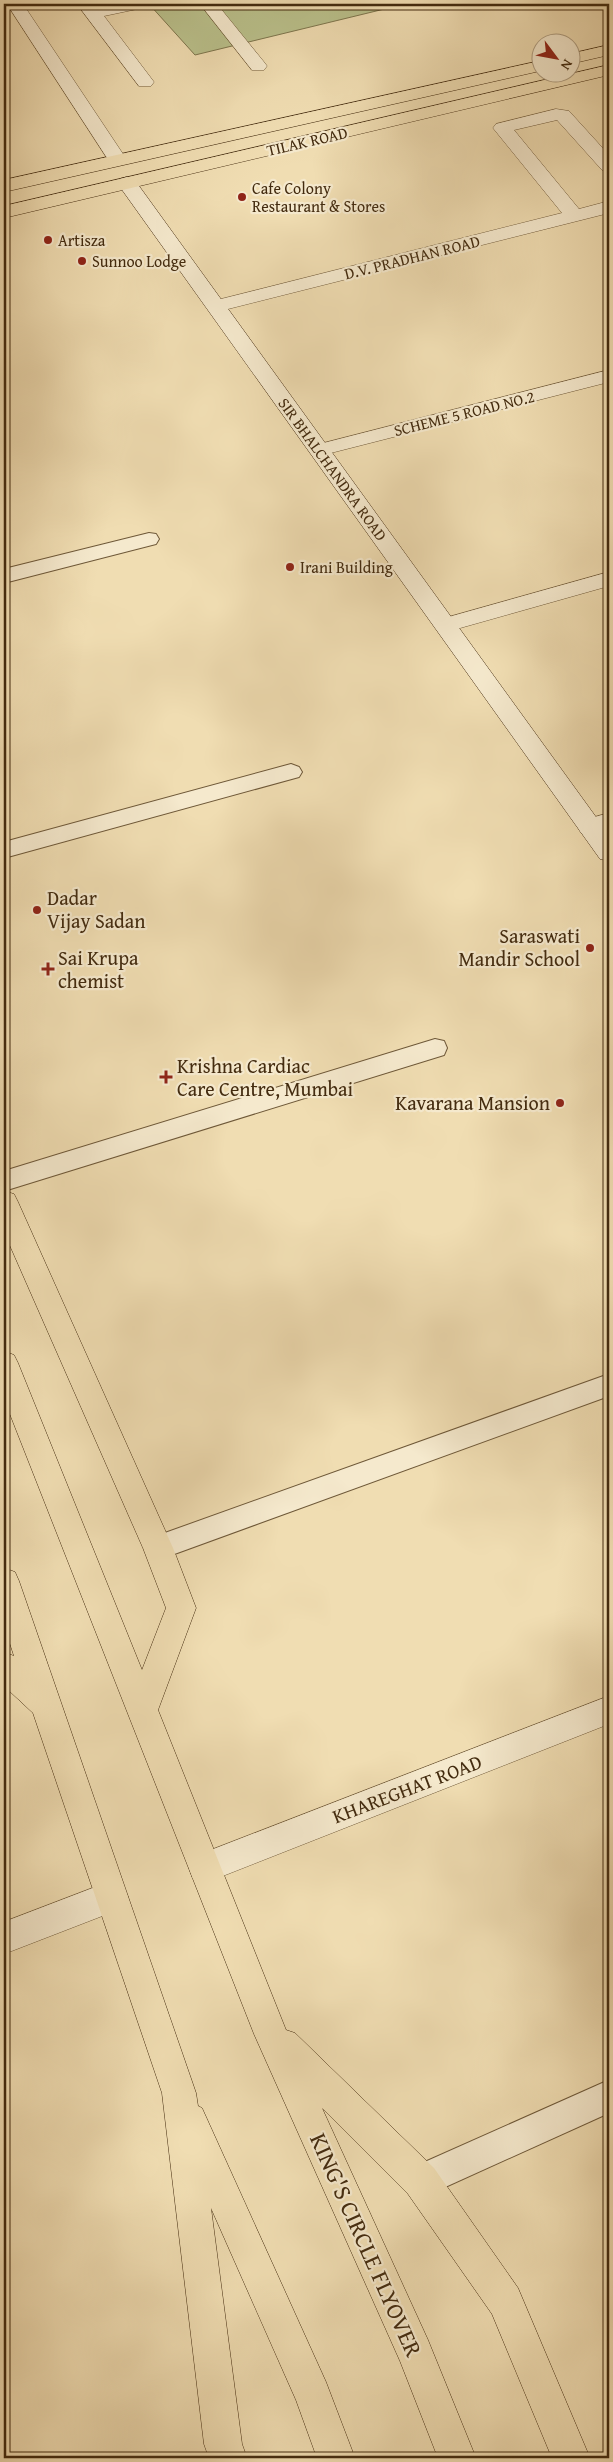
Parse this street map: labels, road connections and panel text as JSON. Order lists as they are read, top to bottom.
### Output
{
  "streets": {
    "main road": ["TILAK ROAD", "KING'S CIRCLE FLYOVER"],
    "street": [
      "D.V. PRADHAN ROAD",
      "SCHEME 5 ROAD NO.2",
      "SIR BHALCHANDRA ROAD",
      "KHAREGHAT ROAD"
    ]
  },
  "crossings": [
    ["TILAK ROAD", "SIR BHALCHANDRA ROAD"],
    ["D.V. PRADHAN ROAD", "SIR BHALCHANDRA ROAD"],
    ["SCHEME 5 ROAD NO.2", "SIR BHALCHANDRA ROAD"],
    ["KHAREGHAT ROAD", "KING'S CIRCLE FLYOVER"]
  ],
  "places": {
    "other": [
      "Cafe Colony Restaurant & Stores",
      "Artisza",
      "Sunnoo Lodge",
      "Irani Building",
      "Dadar Vijay Sadan",
      "Saraswati Mandir School",
      "Kavarana Mansion"
    ],
    "health": ["Sai Krupa chemist", "Krishna Cardiac Care Centre, Mumbai"]
  },
  "north": "bottom right"
}
